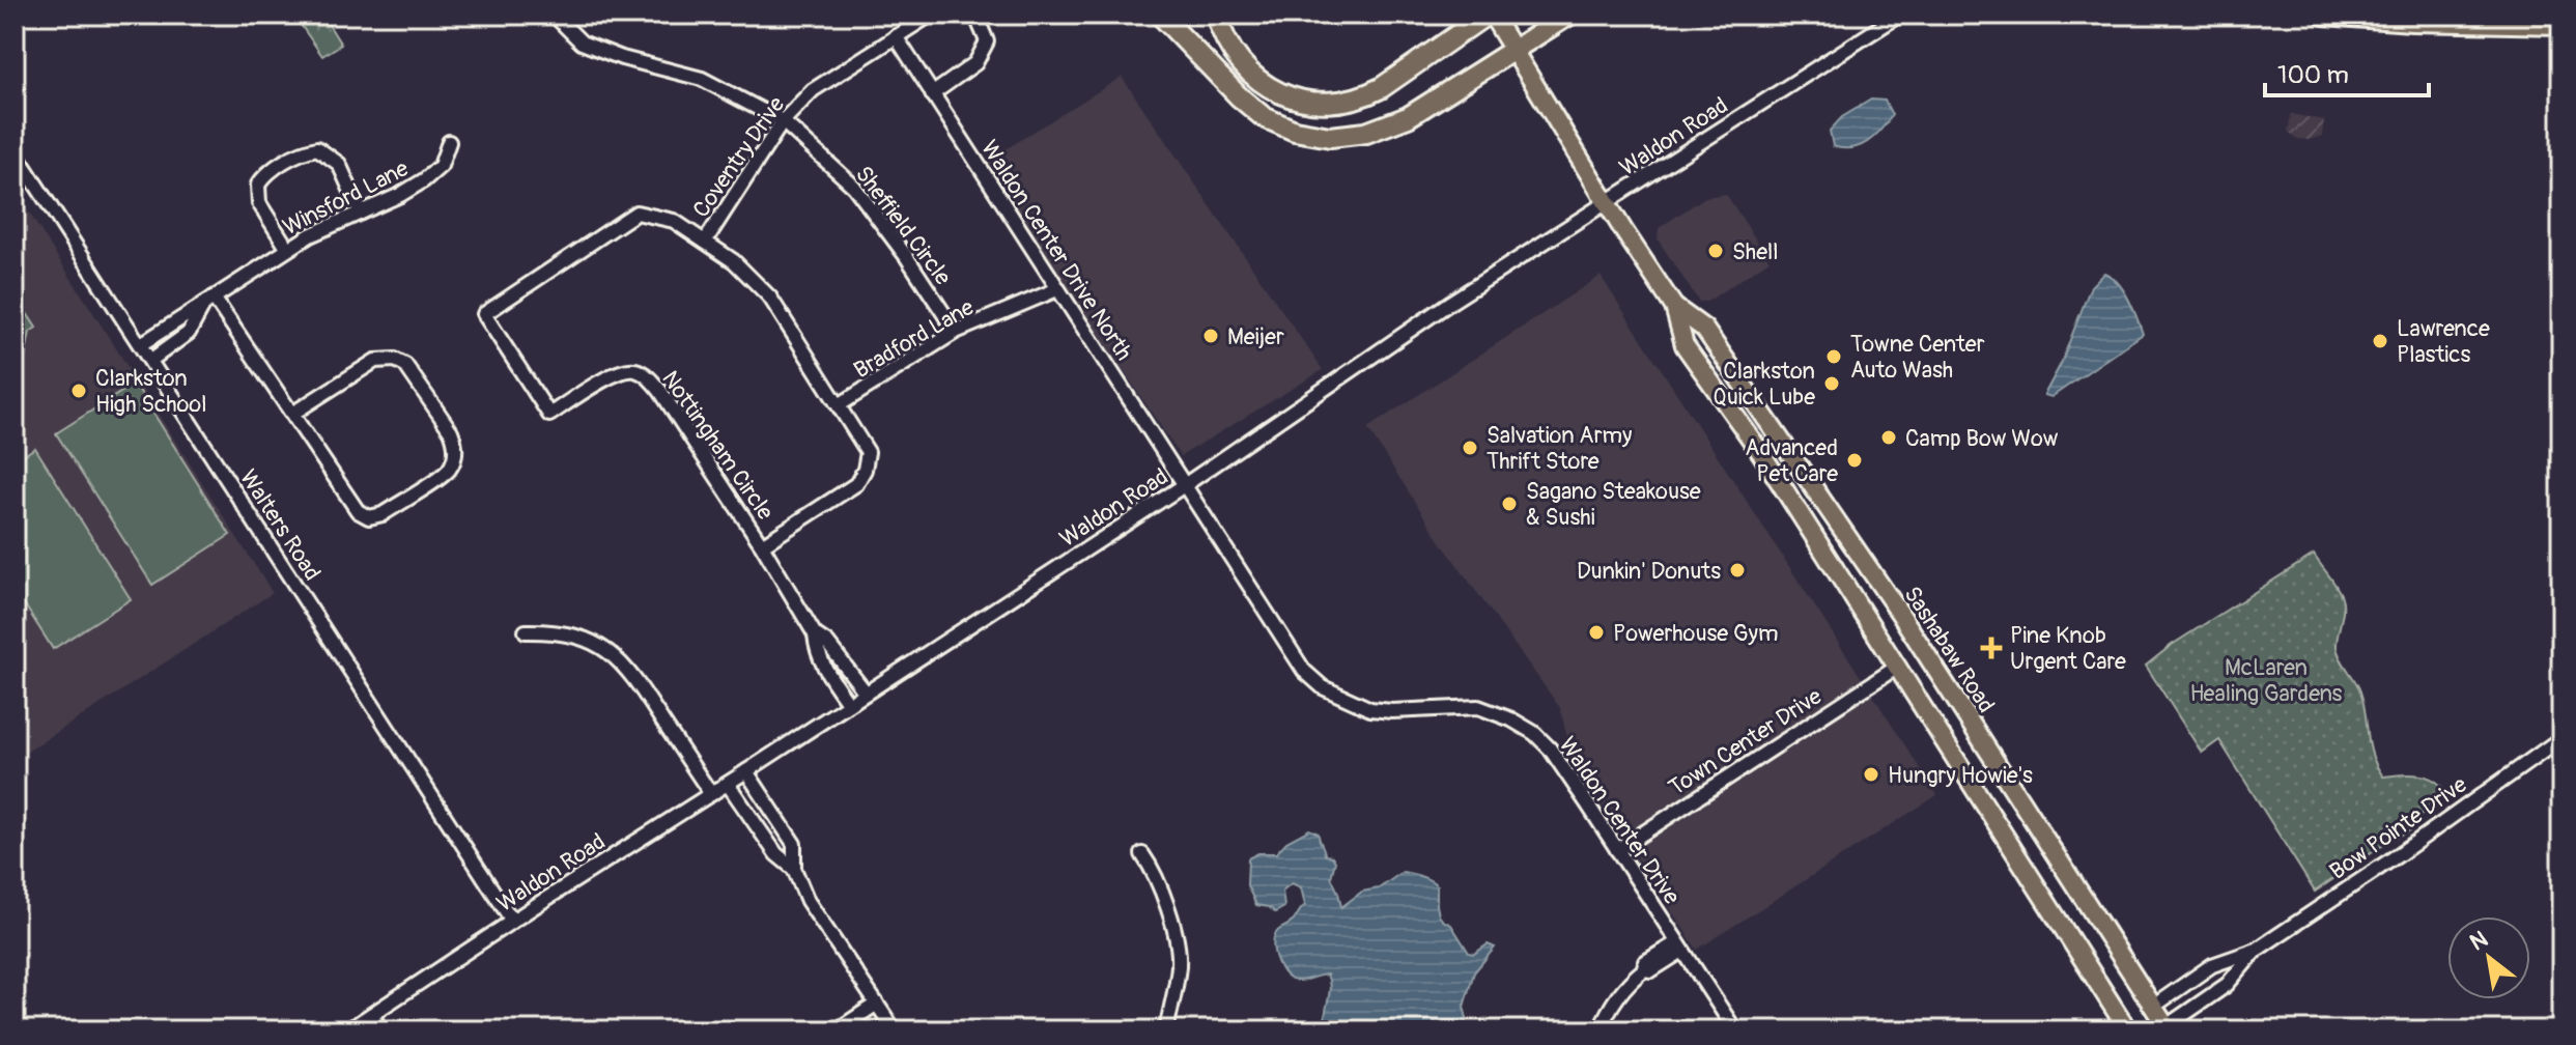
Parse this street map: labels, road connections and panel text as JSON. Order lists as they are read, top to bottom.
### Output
{
  "streets": {
    "main road": ["Sashabaw Road"],
    "street": [
      "Waldon Road",
      "Coventry Drive",
      "Winsford Lane",
      "Sheffield Circle",
      "Waldon Center Drive North",
      "Bradford Lane",
      "Nottingham Circle",
      "Walters Road",
      "Town Center Drive",
      "Waldon Center Drive",
      "Bow Pointe Drive"
    ]
  },
  "crossings": [
    ["Waldon Road", "Waldon Center Drive North"],
    ["Waldon Road", "Nottingham Circle"],
    ["Waldon Road", "Walters Road"],
    ["Waldon Road", "Sashabaw Road"],
    ["Waldon Road", "Waldon Center Drive"],
    ["Coventry Drive", "Sheffield Circle"],
    ["Coventry Drive", "Waldon Center Drive North"],
    ["Coventry Drive", "Nottingham Circle"],
    ["Winsford Lane", "Walters Road"],
    ["Sheffield Circle", "Bradford Lane"],
    ["Waldon Center Drive North", "Bradford Lane"],
    ["Waldon Center Drive North", "Waldon Center Drive"],
    ["Bradford Lane", "Nottingham Circle"],
    ["Sashabaw Road", "Town Center Drive"],
    ["Sashabaw Road", "Bow Pointe Drive"],
    ["Town Center Drive", "Waldon Center Drive"]
  ],
  "parks": ["McLaren Healing Gardens"],
  "places": {
    "other": [
      "Shell",
      "Meijer",
      "Lawrence Plastics",
      "Towne Center Auto Wash",
      "Clarkston Quick Lube",
      "Clarkston High School",
      "Camp Bow Wow",
      "Salvation Army Thrift Store",
      "Advanced Pet Care",
      "Sagano Steakouse & Sushi",
      "Dunkin' Donuts",
      "Powerhouse Gym",
      "Hungry Howie's"
    ],
    "health": ["Pine Knob Urgent Care"]
  },
  "scale_bar": "100 m",
  "north": "top left"
}
